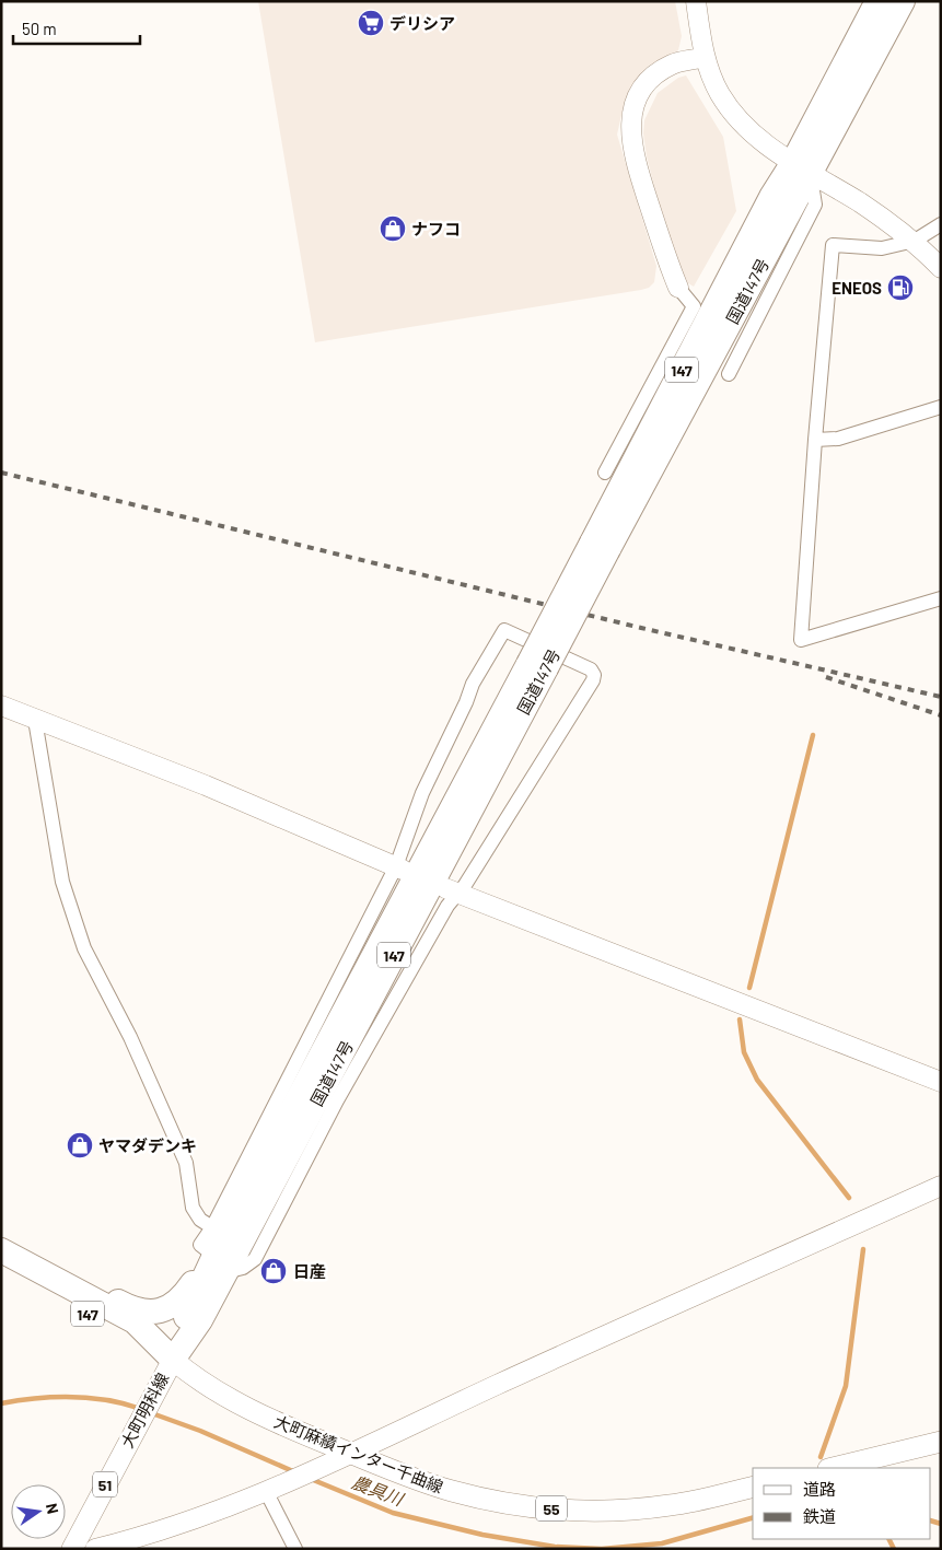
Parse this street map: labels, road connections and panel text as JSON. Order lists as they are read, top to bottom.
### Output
{
  "streets": {
    "highway": ["国道147号", "147"],
    "main road": [
      "大町明科線",
      "大町麻績インター千曲線",
      "51",
      "55"
    ]
  },
  "crossings": [
    ["国道147号", "147"],
    ["国道147号", "大町明科線"],
    ["国道147号", "大町麻績インター千曲線"],
    ["147", "大町明科線"],
    ["147", "大町麻績インター千曲線"],
    ["大町明科線", "大町麻績インター千曲線"]
  ],
  "water": ["農具川"],
  "places": {
    "supermarket": ["デリシア"],
    "shop": ["ナフコ", "ヤマダデンキ", "日産"],
    "fuel station": ["ENEOS"]
  },
  "legend": ["道路", "鉄道"],
  "scale_bar": "50 m",
  "north": "right"
}
